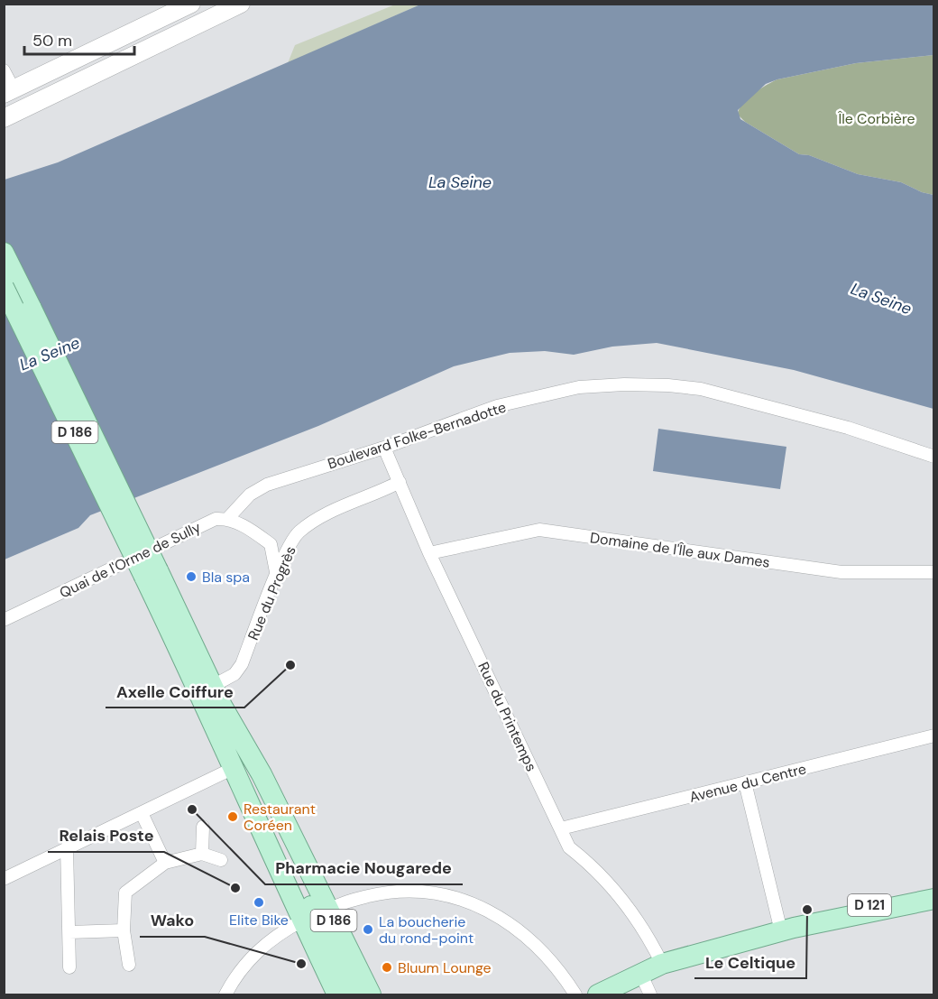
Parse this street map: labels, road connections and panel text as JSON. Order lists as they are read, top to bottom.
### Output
{
  "streets": {
    "main road": ["D 186", "D 121"],
    "street": [
      "Boulevard Folke-Bernadotte",
      "Domaine de l'Île aux Dames",
      "Quai de l'Orme de Sully",
      "Rue du Progrès",
      "Rue du Printemps",
      "Avenue du Centre"
    ]
  },
  "crossings": [
    ["D 186", "Rue du Progrès"],
    ["Boulevard Folke-Bernadotte", "Quai de l'Orme de Sully"],
    ["Boulevard Folke-Bernadotte", "Rue du Printemps"],
    ["Domaine de l'Île aux Dames", "Rue du Printemps"],
    ["Rue du Progrès", "Rue du Printemps"],
    ["Rue du Printemps", "Avenue du Centre"],
    ["Rue du Printemps", "D 121"]
  ],
  "water": ["La Seine"],
  "parks": ["Île Corbière"],
  "places": [
    "Bla spa",
    "Axelle Coiffure",
    "Pharmacie Nougarede",
    "Restaurant Coréen",
    "Relais Poste",
    "Elite Bike",
    "Le Celtique",
    "La boucherie du rond-point",
    "Wako",
    "Bluum Lounge"
  ],
  "scale_bar": "50 m"
}
